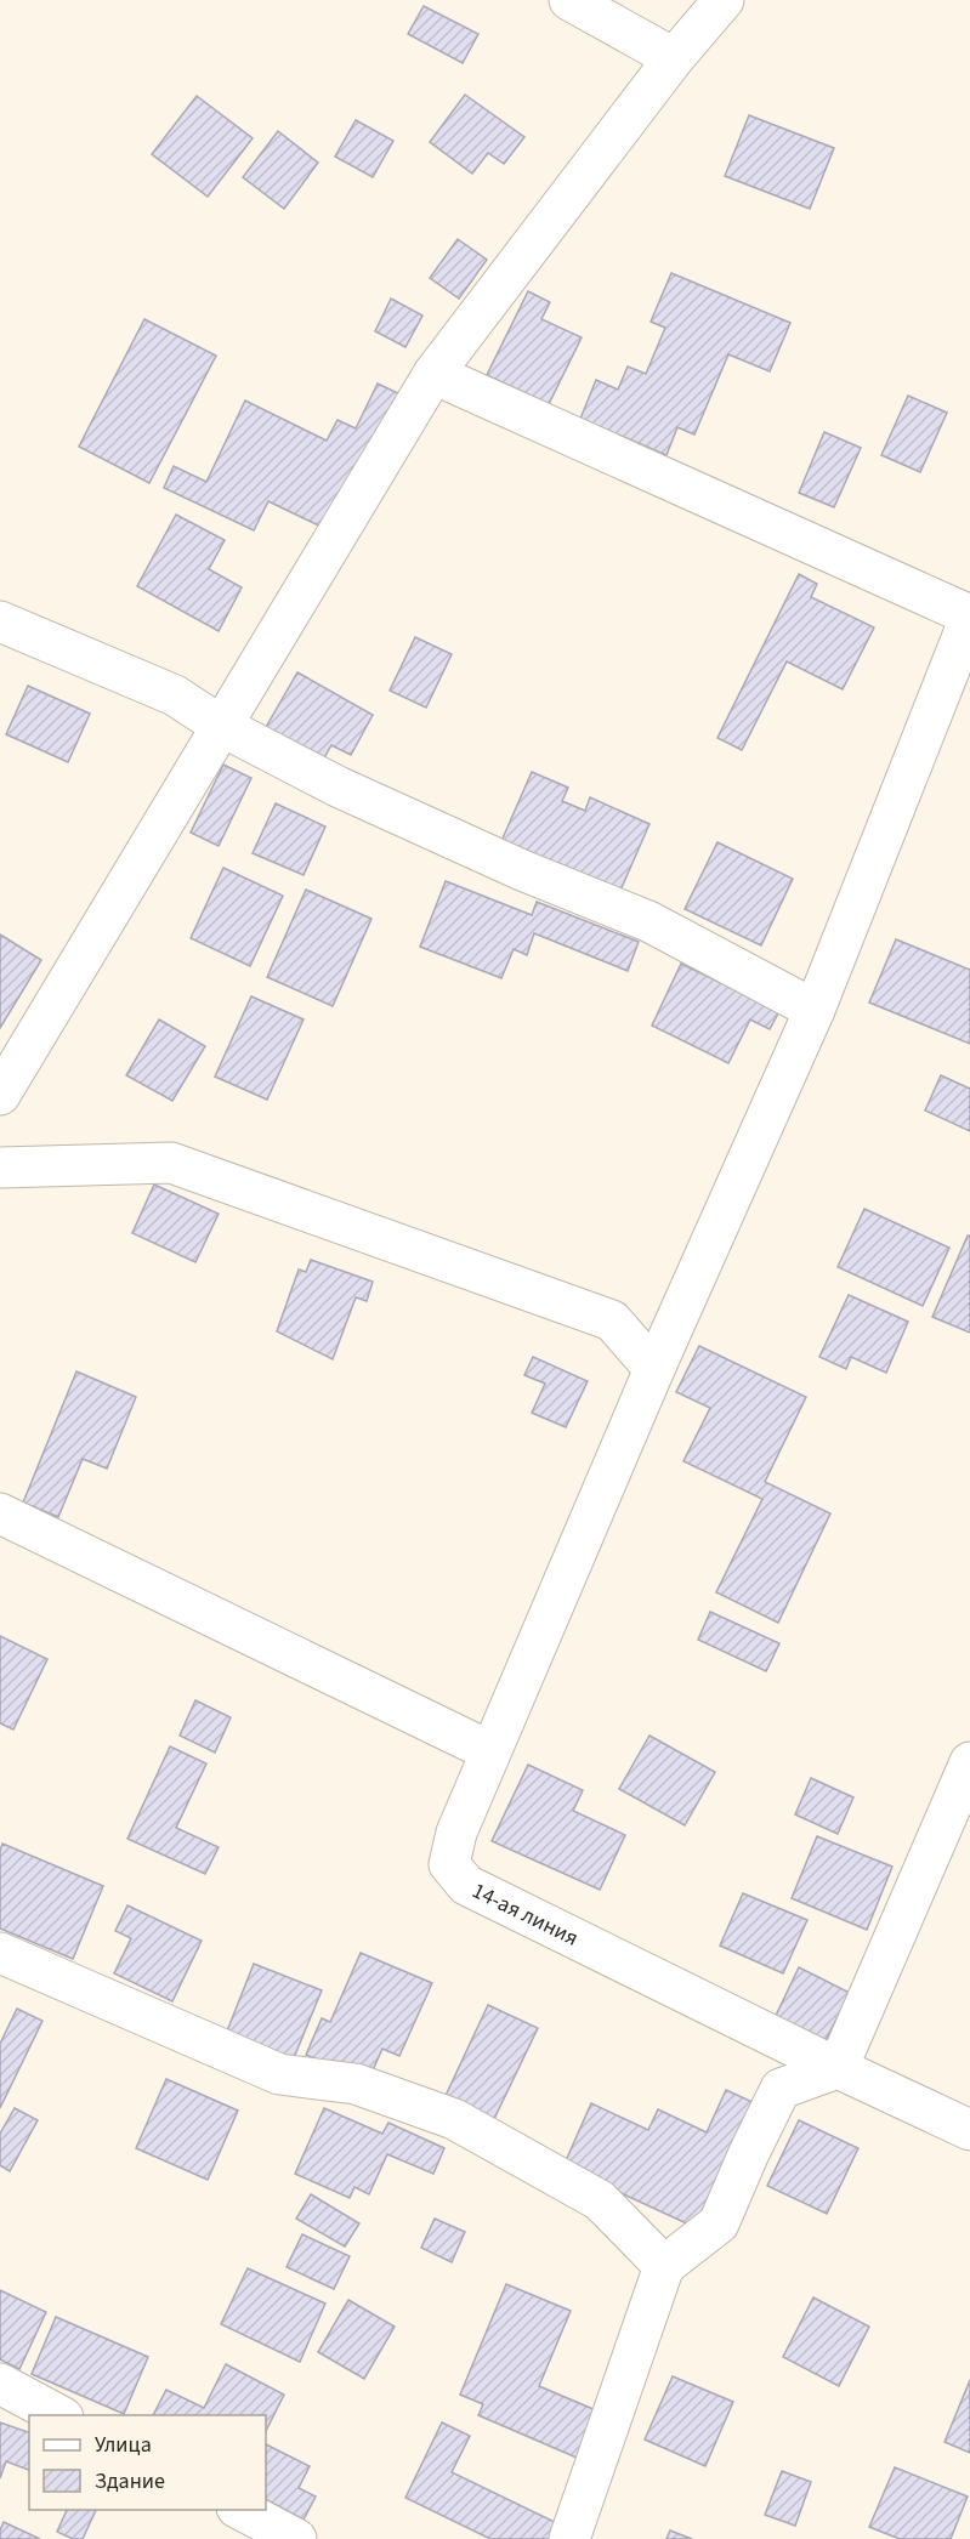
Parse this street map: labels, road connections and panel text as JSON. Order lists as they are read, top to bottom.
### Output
{
  "streets": {
    "street": ["14-ая линия"]
  },
  "legend": ["Улица", "Здание"]
}
